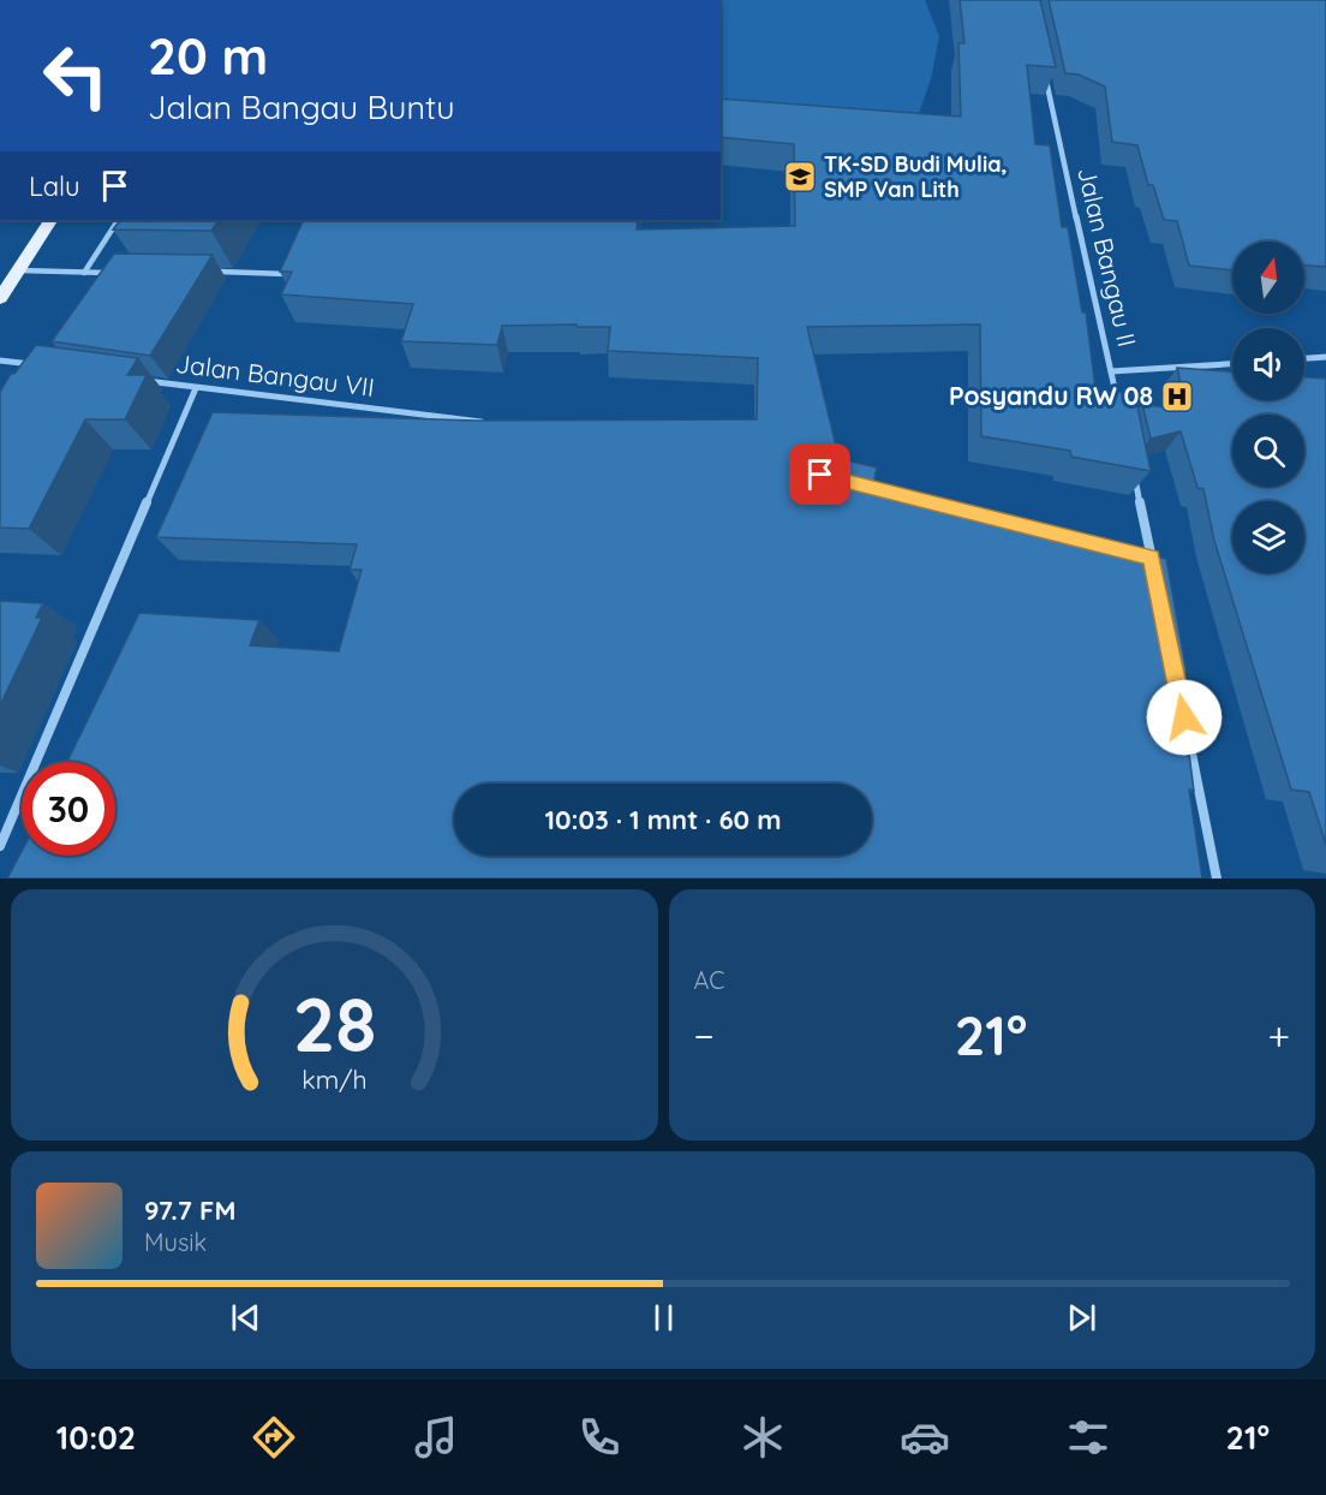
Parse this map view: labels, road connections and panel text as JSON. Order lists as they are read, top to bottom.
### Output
{
  "streets": {
    "street": ["Jalan Bangau II", "Jalan Bangau VII"]
  },
  "places": {
    "school or university": ["TK-SD Budi Mulia, SMP Van Lith"],
    "hospital": ["Posyandu RW 08"]
  },
  "north": "top",
  "page": {
    "turn": ["20 m", "Jalan Bangau Buntu"],
    "then": "Lalu",
    "limit": "30",
    "trip": "10:03 · 1 mnt · 60 m",
    "tile": "AC",
    "heat": ["−", "21°", "+"],
    "song": ["97.7 FM", "Musik"],
    "tabs": ["10:02", "21°"],
    "gauge": ["28", "km/h"]
  }
}
